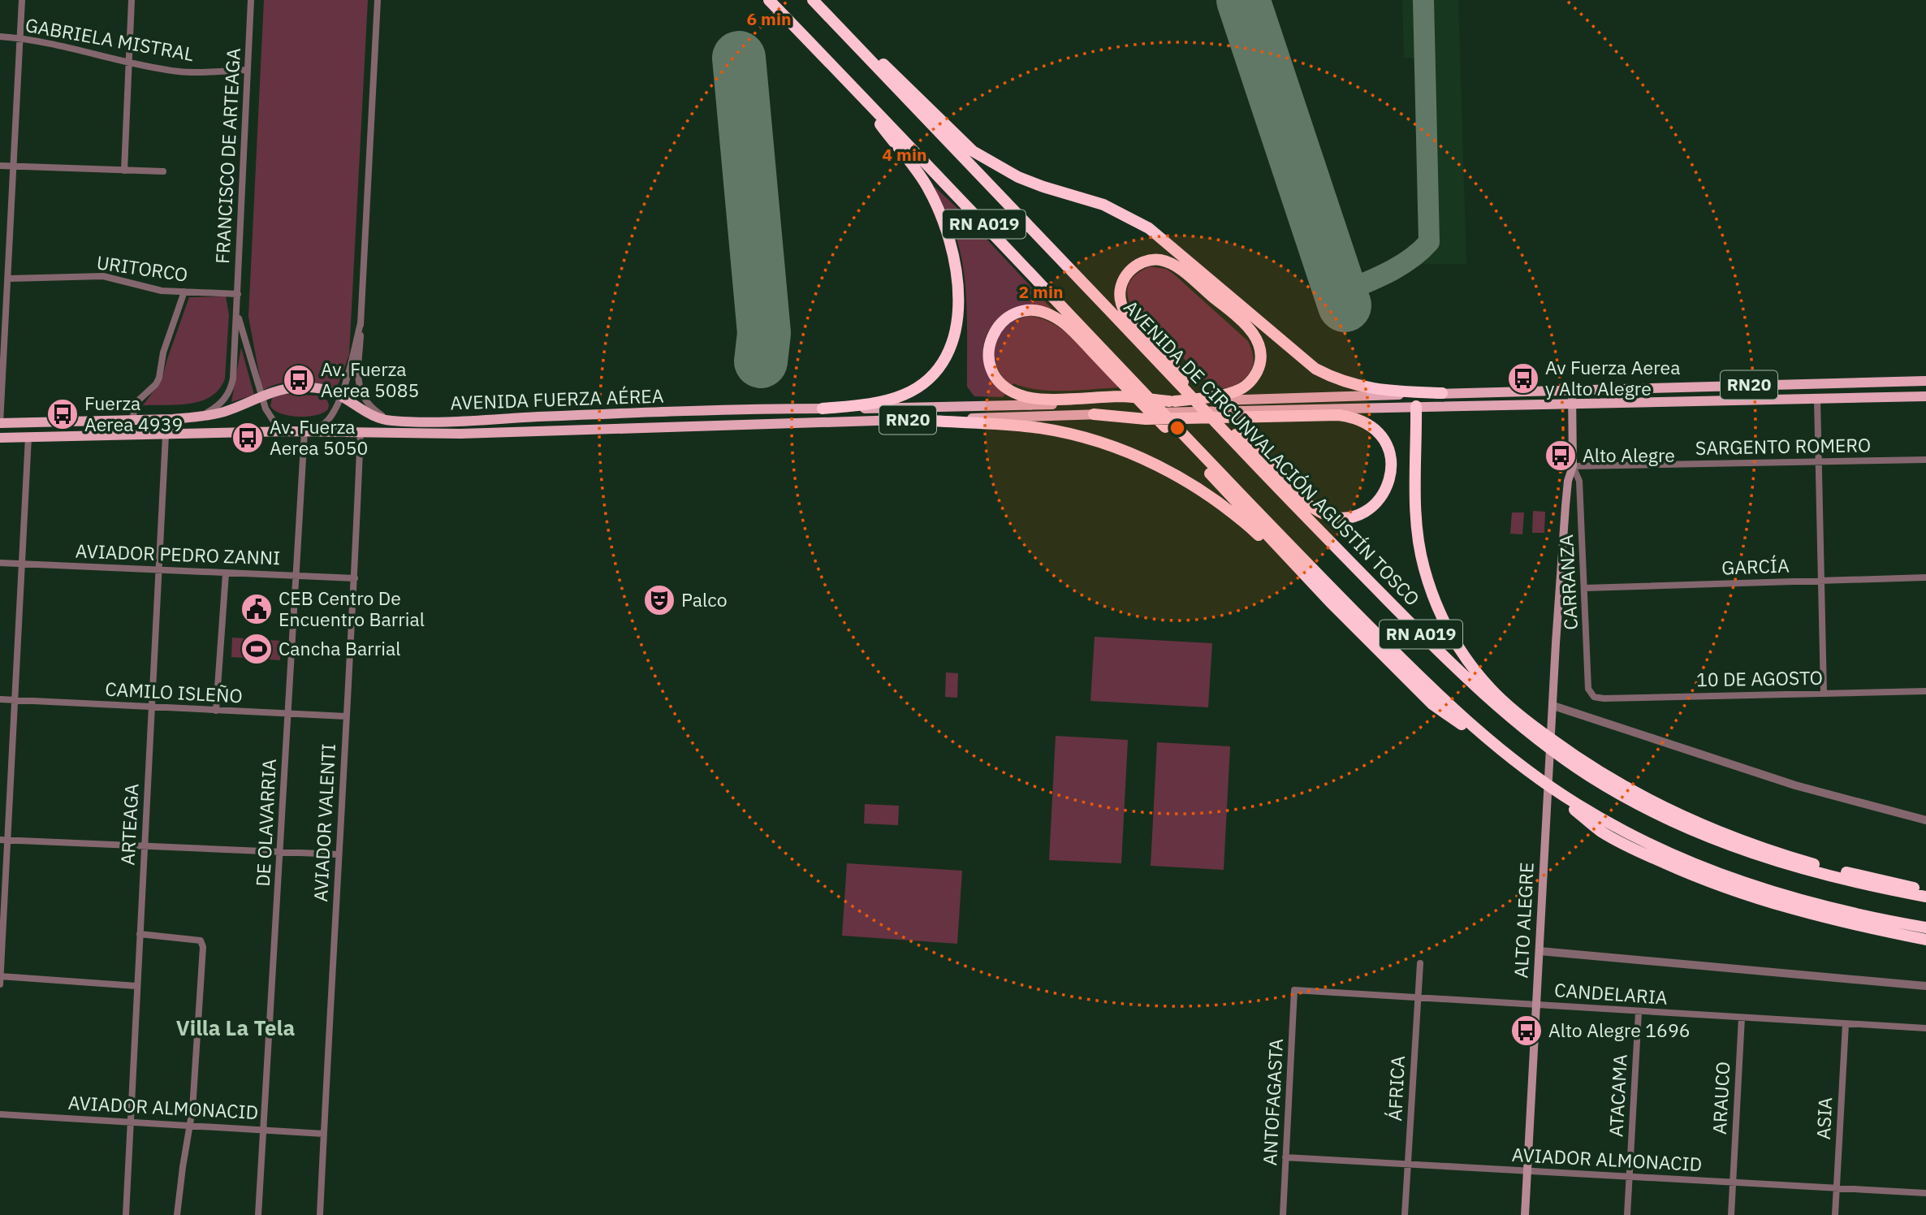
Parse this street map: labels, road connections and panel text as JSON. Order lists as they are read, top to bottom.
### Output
{
  "streets": {
    "highway": ["RN A019", "AVENIDA DE CIRCUNVALACIÓN AGUSTÍN TOSCO"],
    "main road": ["RN20", "AVENIDA FUERZA AÉREA", "ALTO ALEGRE"],
    "street": [
      "GABRIELA MISTRAL",
      "FRANCISCO DE ARTEAGA",
      "URITORCO",
      "SARGENTO ROMERO",
      "AVIADOR PEDRO ZANNI",
      "GARCÍA",
      "CARRANZA",
      "10 DE AGOSTO",
      "CAMILO ISLEÑO",
      "DE OLAVARRIA",
      "AVIADOR VALENTI",
      "ARTEAGA",
      "CANDELARIA",
      "ÁFRICA",
      "ATACAMA",
      "ARAUCO",
      "ANTOFAGASTA",
      "AVIADOR ALMONACID",
      "ASIA"
    ]
  },
  "crossings": [
    ["GABRIELA MISTRAL", "FRANCISCO DE ARTEAGA"],
    ["FRANCISCO DE ARTEAGA", "URITORCO"],
    ["FRANCISCO DE ARTEAGA", "AVENIDA FUERZA AÉREA"],
    ["RN20", "ALTO ALEGRE"],
    ["AVENIDA FUERZA AÉREA", "DE OLAVARRIA"],
    ["AVENIDA FUERZA AÉREA", "AVIADOR VALENTI"],
    ["AVENIDA FUERZA AÉREA", "ARTEAGA"],
    ["SARGENTO ROMERO", "CARRANZA"],
    ["SARGENTO ROMERO", "ALTO ALEGRE"],
    ["AVIADOR PEDRO ZANNI", "DE OLAVARRIA"],
    ["AVIADOR PEDRO ZANNI", "AVIADOR VALENTI"],
    ["AVIADOR PEDRO ZANNI", "ARTEAGA"],
    ["GARCÍA", "CARRANZA"],
    ["CARRANZA", "10 DE AGOSTO"],
    ["CARRANZA", "ALTO ALEGRE"],
    ["CAMILO ISLEÑO", "DE OLAVARRIA"],
    ["CAMILO ISLEÑO", "AVIADOR VALENTI"],
    ["CAMILO ISLEÑO", "ARTEAGA"],
    ["DE OLAVARRIA", "AVIADOR ALMONACID"],
    ["AVIADOR VALENTI", "AVIADOR ALMONACID"],
    ["ARTEAGA", "AVIADOR ALMONACID"],
    ["ALTO ALEGRE", "CANDELARIA"],
    ["ALTO ALEGRE", "AVIADOR ALMONACID"],
    ["CANDELARIA", "ÁFRICA"],
    ["CANDELARIA", "ATACAMA"],
    ["CANDELARIA", "ARAUCO"],
    ["CANDELARIA", "ANTOFAGASTA"],
    ["CANDELARIA", "ASIA"],
    ["ÁFRICA", "AVIADOR ALMONACID"],
    ["ATACAMA", "AVIADOR ALMONACID"],
    ["ARAUCO", "AVIADOR ALMONACID"],
    ["ANTOFAGASTA", "AVIADOR ALMONACID"],
    ["AVIADOR ALMONACID", "ASIA"]
  ],
  "districts": ["Villa La Tela"],
  "places": {
    "bus stop": [
      "Av Fuerza Aerea y Alto Alegre",
      "Av. Fuerza Aerea 5085",
      "Fuerza Aerea 4939",
      "Av. Fuerza Aerea 5050",
      "Alto Alegre",
      "Alto Alegre 1696"
    ],
    "theatre": ["Palco"],
    "public building": ["CEB Centro De Encuentro Barrial"],
    "sports": ["Cancha Barrial"]
  },
  "rings": ["6 min", "4 min", "2 min"]
}
